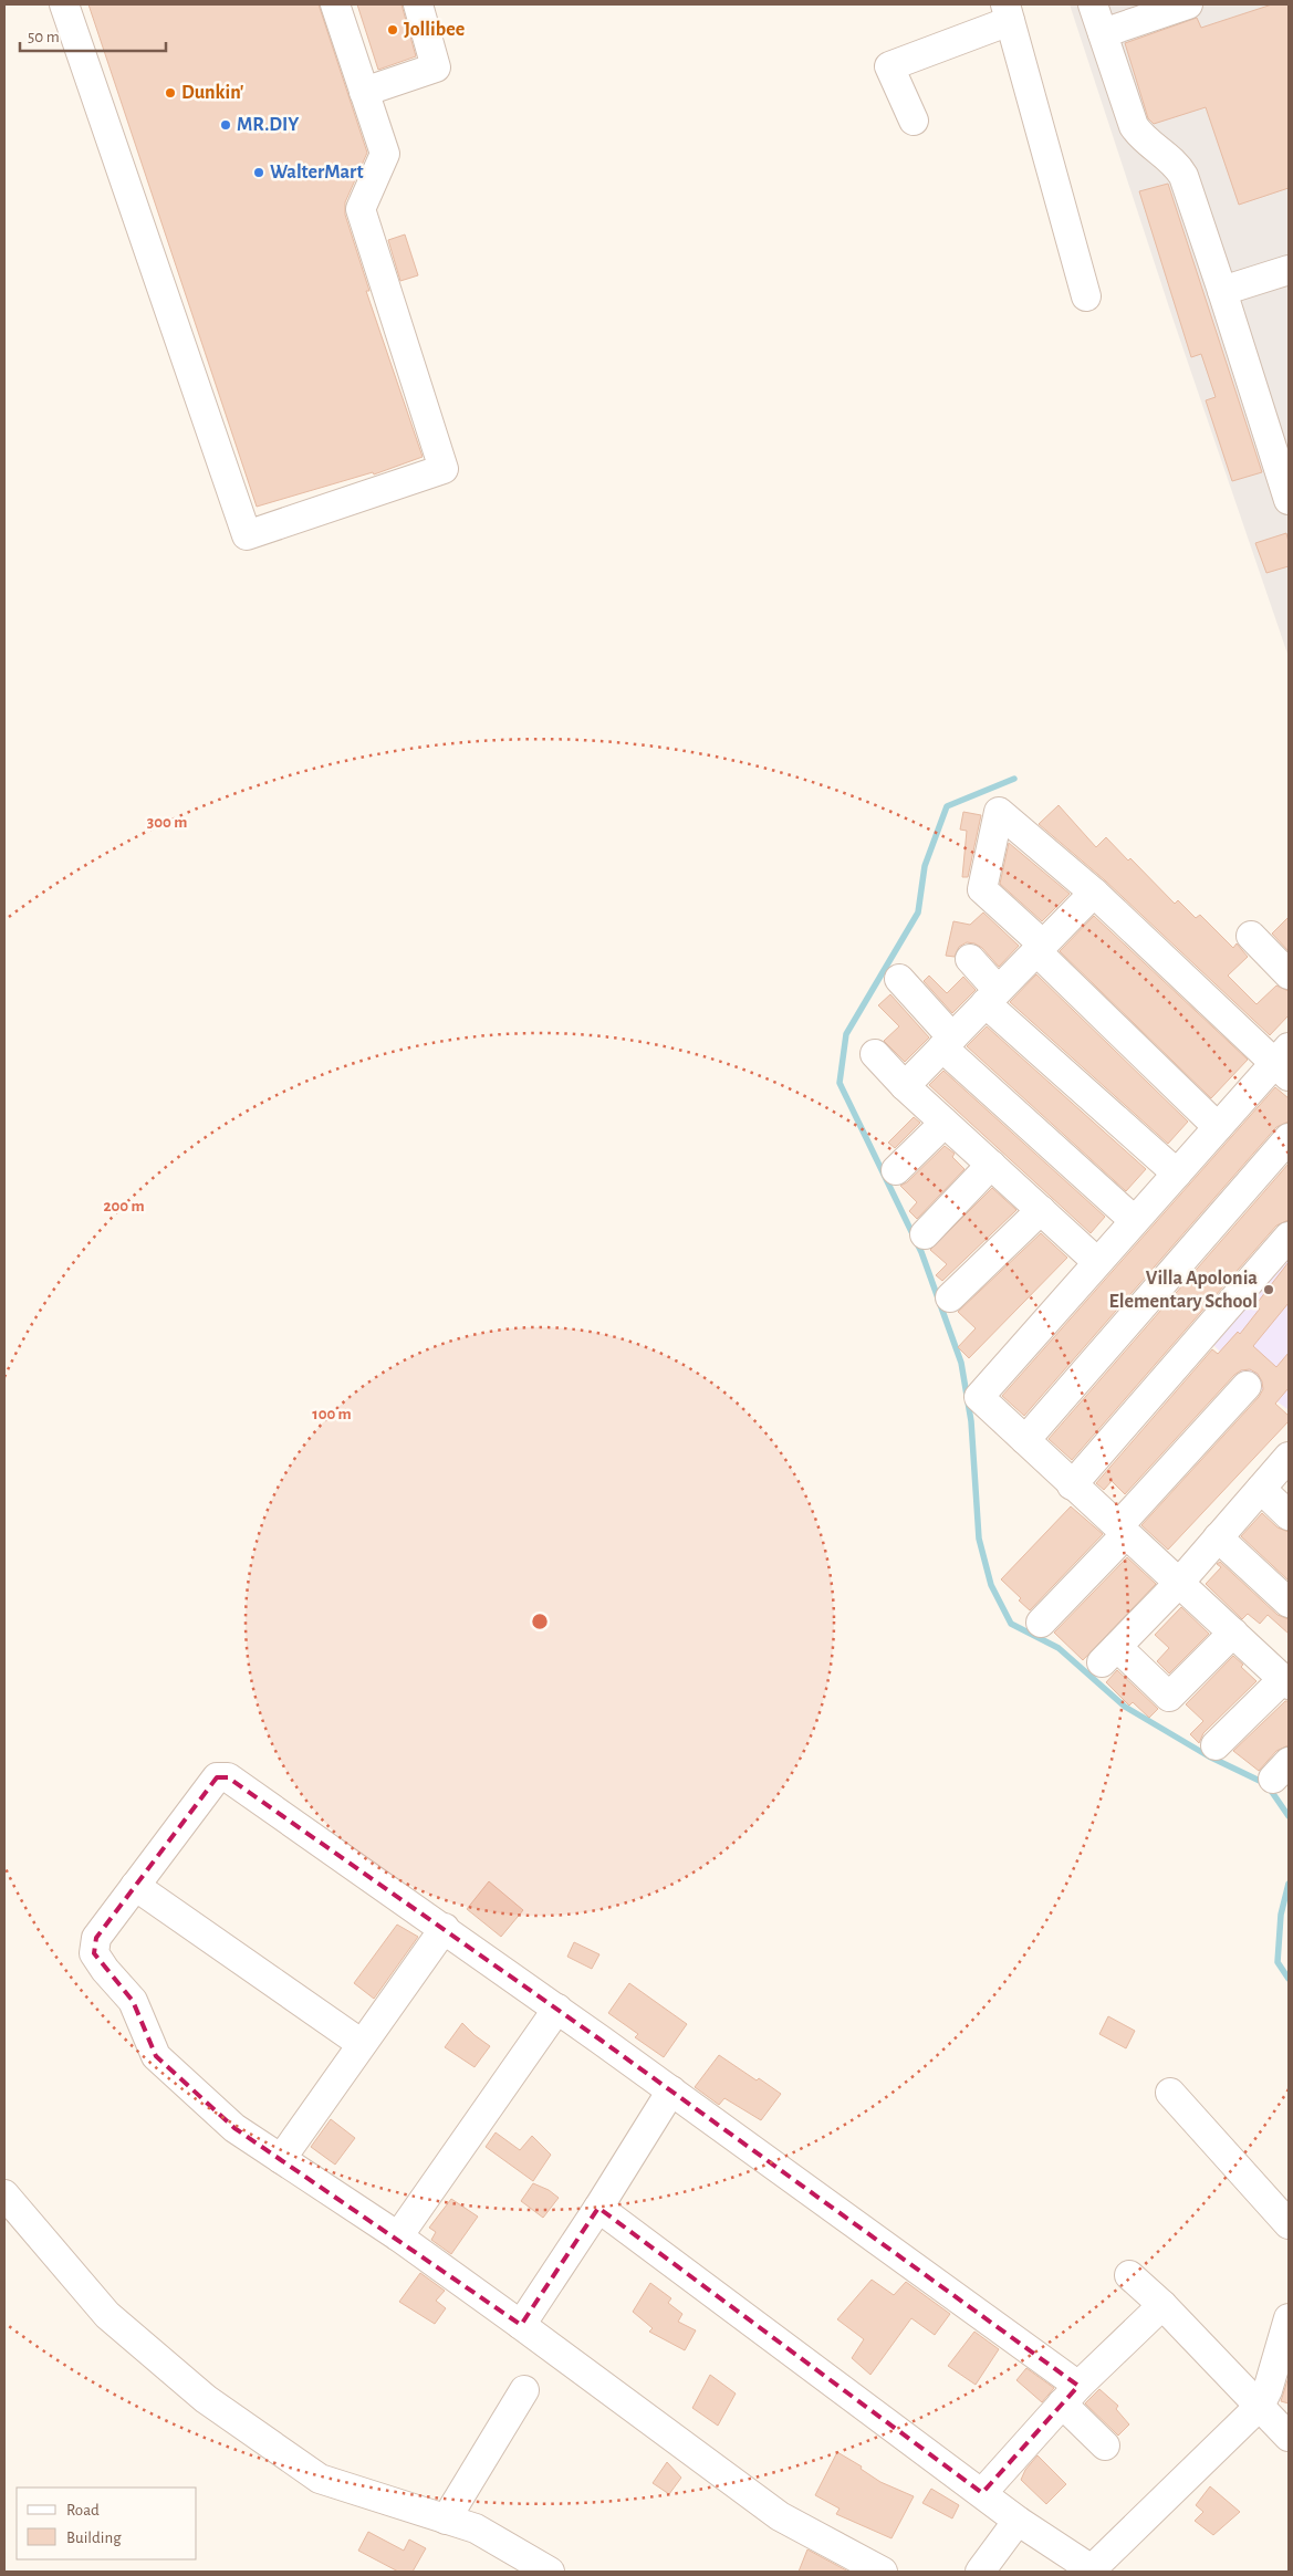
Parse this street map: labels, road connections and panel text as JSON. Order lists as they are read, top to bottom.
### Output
{
  "places": [
    "Jollibee",
    "Dunkin'",
    "MR.DIY",
    "WalterMart",
    "Villa Apolonia Elementary School"
  ],
  "legend": ["Road", "Building"],
  "scale_bar": "50 m",
  "rings": ["300 m", "200 m", "100 m"]
}
